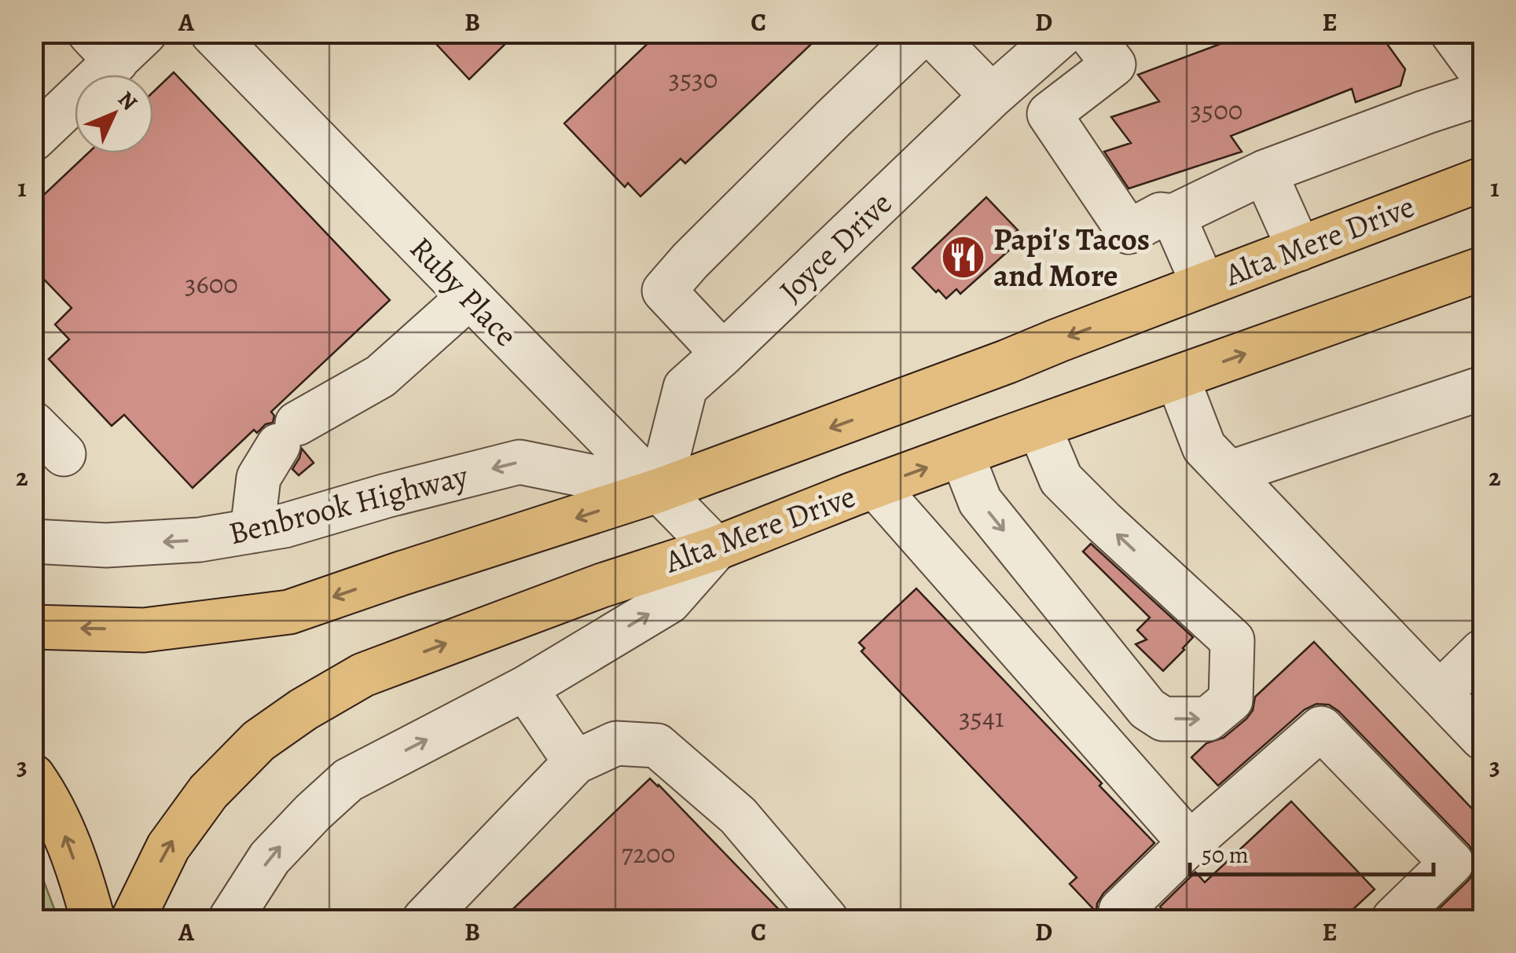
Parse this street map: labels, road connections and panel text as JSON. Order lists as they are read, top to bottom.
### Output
{
  "streets": {
    "main road": ["Alta Mere Drive"],
    "street": ["Joyce Drive", "Ruby Place", "Benbrook Highway"]
  },
  "crossings": [
    ["Alta Mere Drive", "Joyce Drive"],
    ["Alta Mere Drive", "Ruby Place"],
    ["Alta Mere Drive", "Benbrook Highway"],
    ["Joyce Drive", "Ruby Place"],
    ["Joyce Drive", "Benbrook Highway"],
    ["Ruby Place", "Benbrook Highway"]
  ],
  "one_way": ["Benbrook Highway"],
  "places": {
    "restaurant": ["Papi's Tacos and More"]
  },
  "house_numbers": [
    "3530",
    "3500",
    "3600",
    "3541",
    "7200"
  ],
  "scale_bar": "50 m",
  "north": "top right",
  "grid": {
    "columns": [
      "A",
      "B",
      "C",
      "D",
      "E"
    ],
    "rows": ["1", "2", "3"]
  }
}
